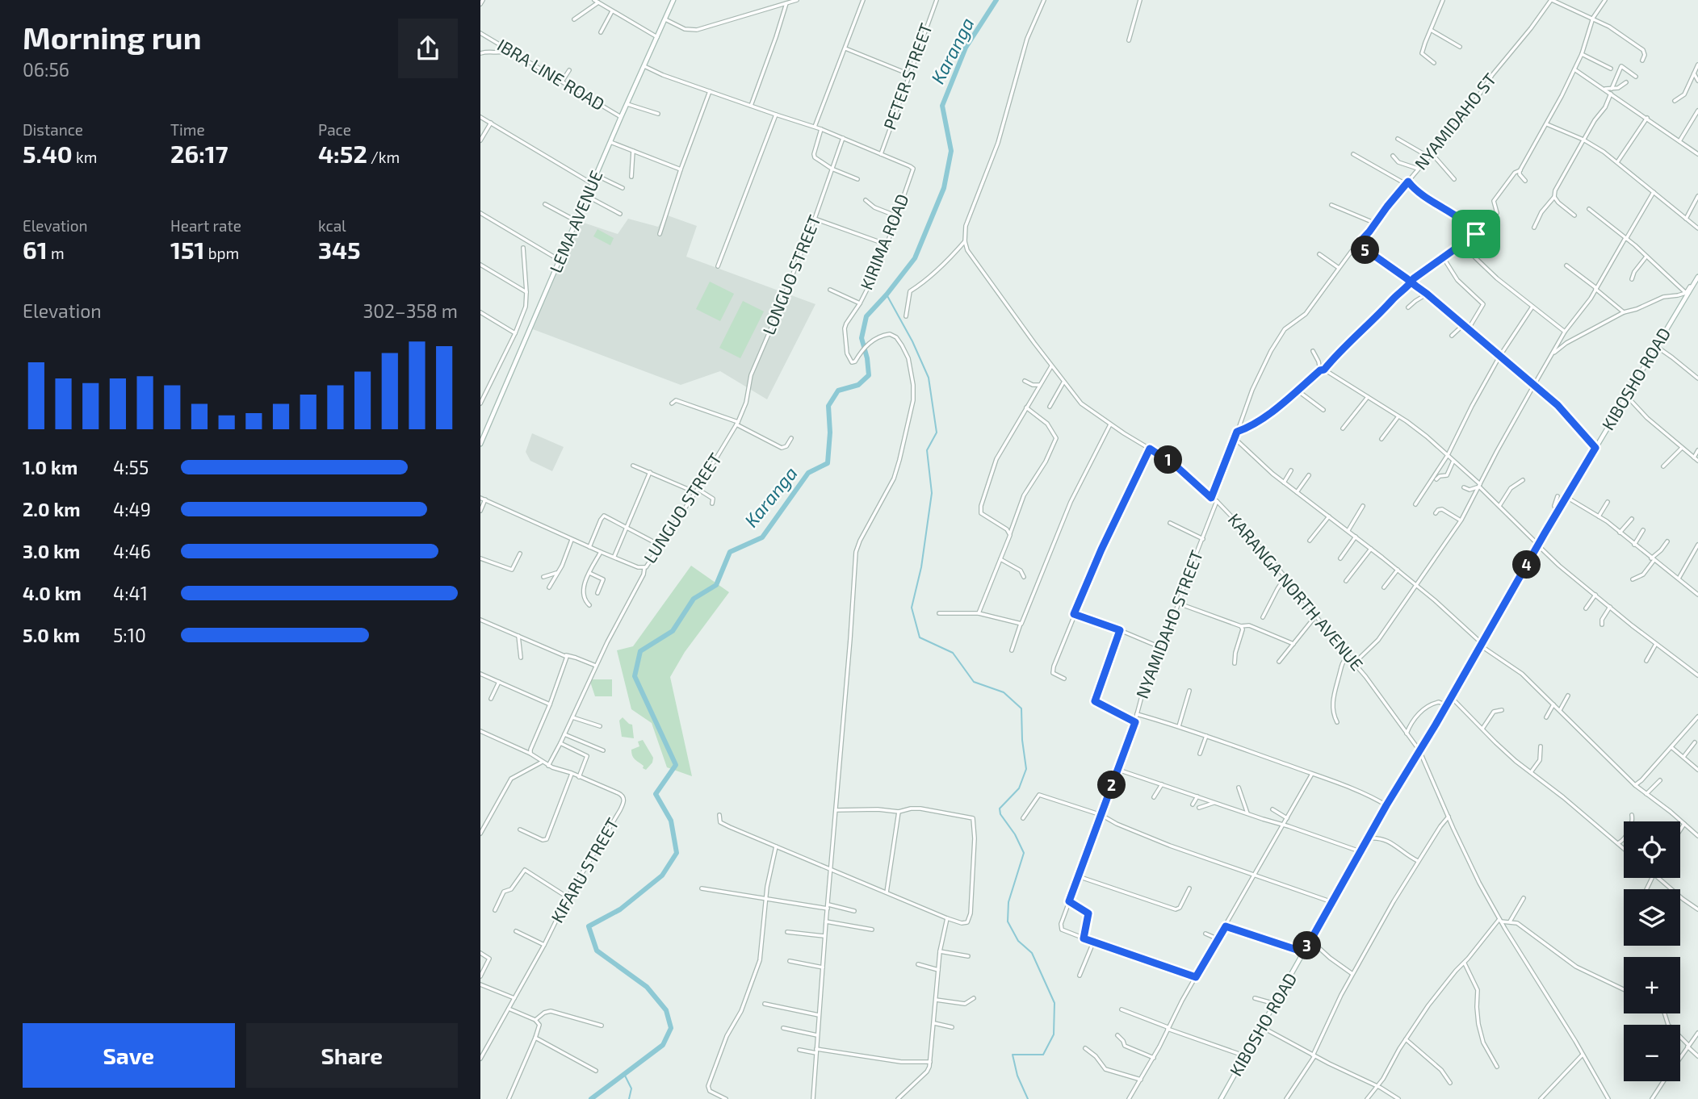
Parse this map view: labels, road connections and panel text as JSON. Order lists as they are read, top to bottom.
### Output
{
  "streets": {
    "street": [
      "IBRA LINE ROAD",
      "PETER STREET",
      "NYAMIDAHO ST",
      "LEMA AVENUE",
      "KIRIMA ROAD",
      "LONGUO STREET",
      "KIBOSHO ROAD",
      "LUNGUO STREET",
      "KARANGA NORTH AVENUE",
      "NYAMIDAHO STREET",
      "KIFARU STREET"
    ]
  },
  "crossings": [
    ["IBRA LINE ROAD", "LEMA AVENUE"],
    ["PETER STREET", "KIRIMA ROAD"],
    ["NYAMIDAHO ST", "KARANGA NORTH AVENUE"],
    ["LONGUO STREET", "LUNGUO STREET"],
    ["KIBOSHO ROAD", "KARANGA NORTH AVENUE"],
    ["KARANGA NORTH AVENUE", "NYAMIDAHO STREET"]
  ],
  "water": ["Karanga"],
  "page": {
    "heading": ["Morning run", "06:56"],
    "stats": [
      ["Distance", "5.40 km"],
      ["Time", "26:17"],
      ["Pace", "4:52 /km"],
      ["Elevation", "61 m"],
      ["Heart rate", "151 bpm"],
      ["kcal", "345"]
    ],
    "pins": [
      "5",
      "1",
      "4",
      "2",
      "3"
    ],
    "chart": ["Elevation", "302–358 m"],
    "list": [
      {
        "name": "1.0 km",
        "note": "4:55"
      },
      {
        "name": "2.0 km",
        "note": "4:49"
      },
      {
        "name": "3.0 km",
        "note": "4:46"
      },
      {
        "name": "4.0 km",
        "note": "4:41"
      },
      {
        "name": "5.0 km",
        "note": "5:10"
      }
    ],
    "map_buttons": ["+", "−"],
    "buttons": ["Save", "Share"]
  }
}
